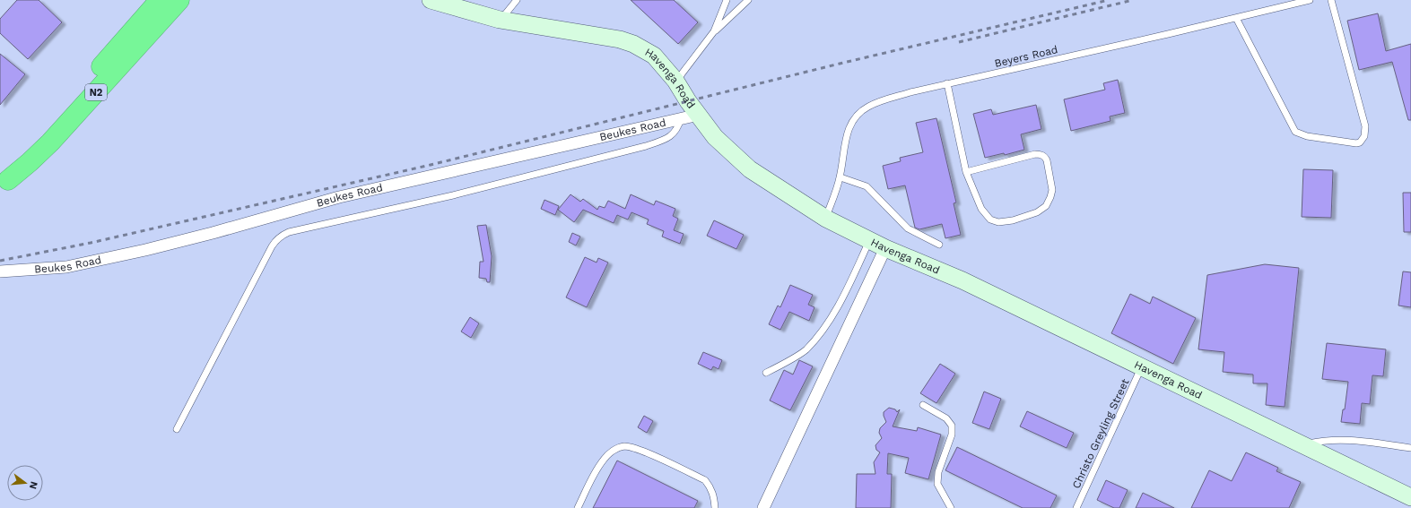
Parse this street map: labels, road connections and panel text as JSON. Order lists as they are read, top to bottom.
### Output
{
  "streets": {
    "highway": ["N2"],
    "street": ["Havenga Road", "Beukes Road"],
    "lane": ["Beyers Road", "Christo Greyling Street"]
  },
  "crossings": [
    ["Beyers Road", "Havenga Road"],
    ["Havenga Road", "Beukes Road"],
    ["Havenga Road", "Christo Greyling Street"]
  ],
  "north": "right"
}
